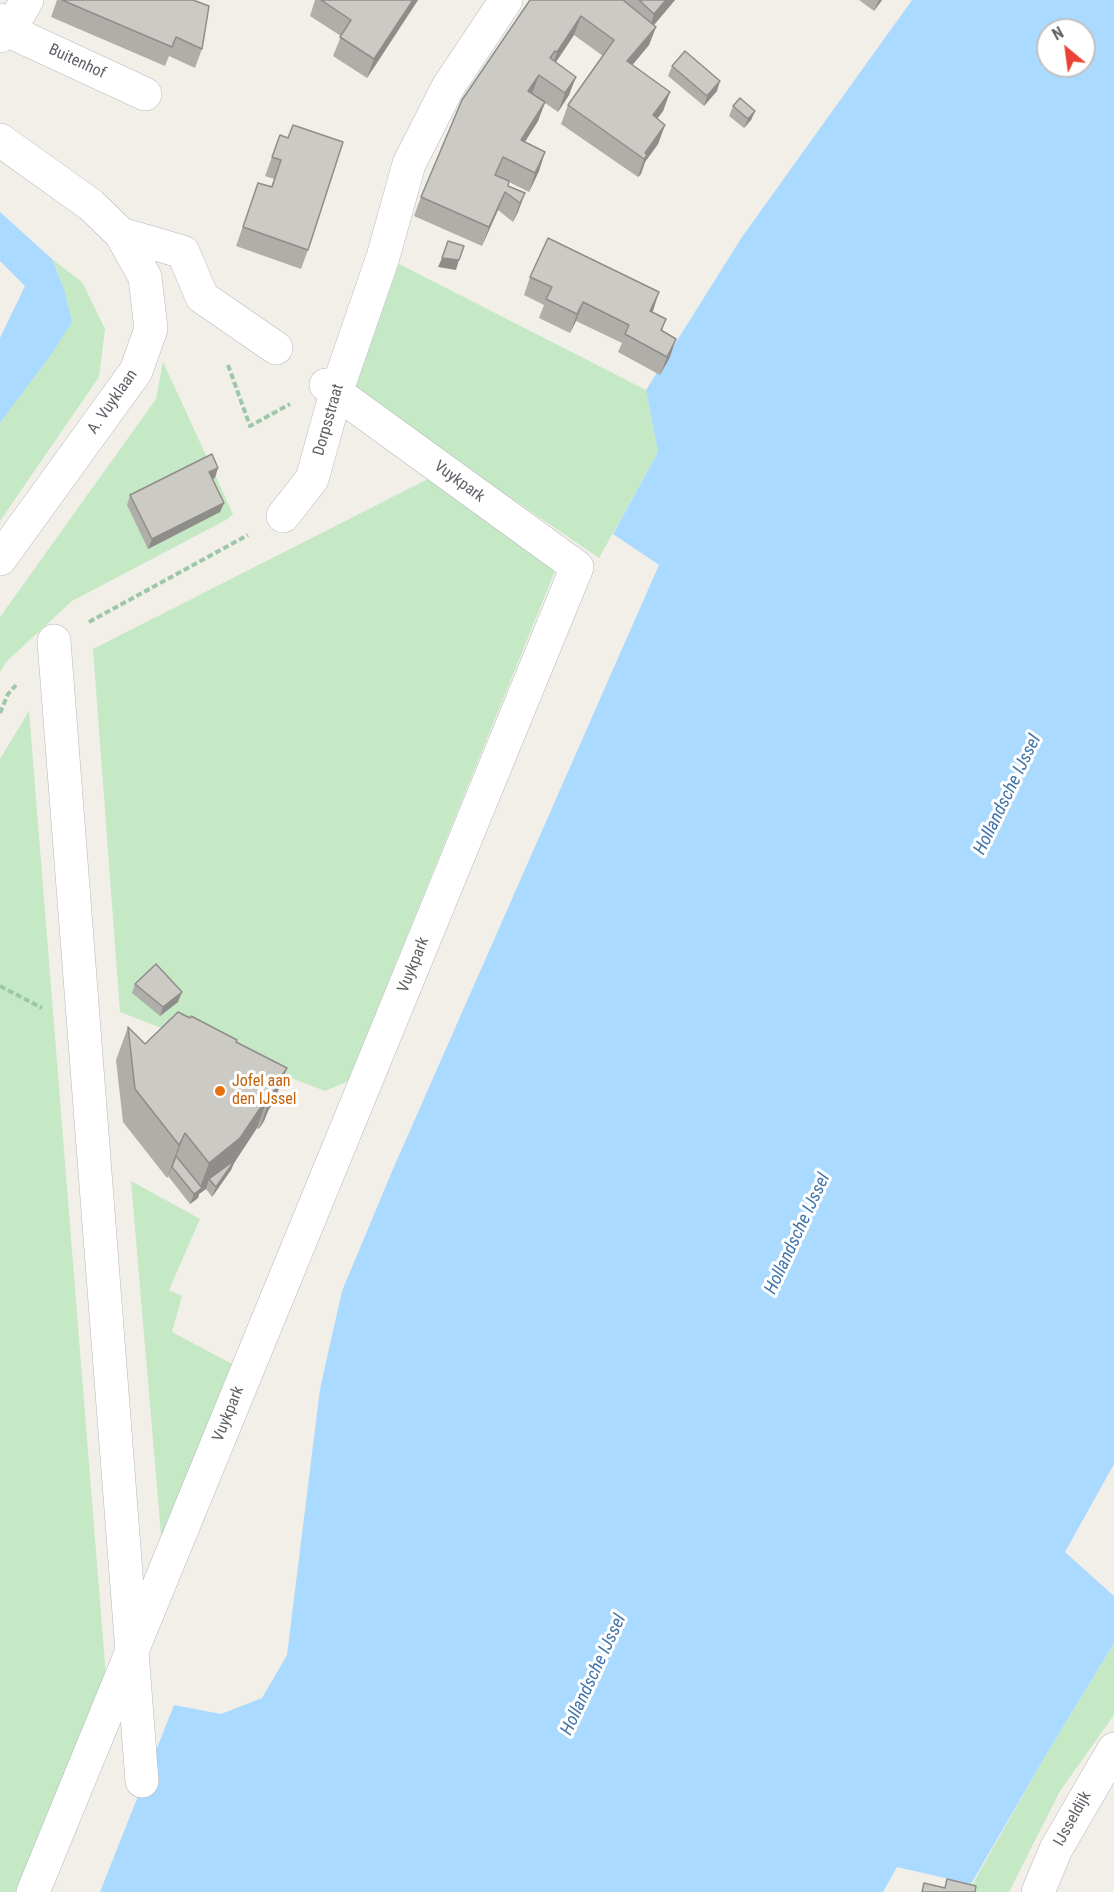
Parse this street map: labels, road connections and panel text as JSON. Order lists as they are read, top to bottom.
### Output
{
  "streets": {
    "street": [
      "Buitenhof",
      "A. Vuyklaan",
      "Dorpsstraat",
      "Vuykpark",
      "IJsseldijk"
    ]
  },
  "crossings": [
    ["Dorpsstraat", "Vuykpark"]
  ],
  "water": ["Hollandsche IJssel"],
  "places": ["Jofel aan den IJssel"],
  "north": "top left"
}
